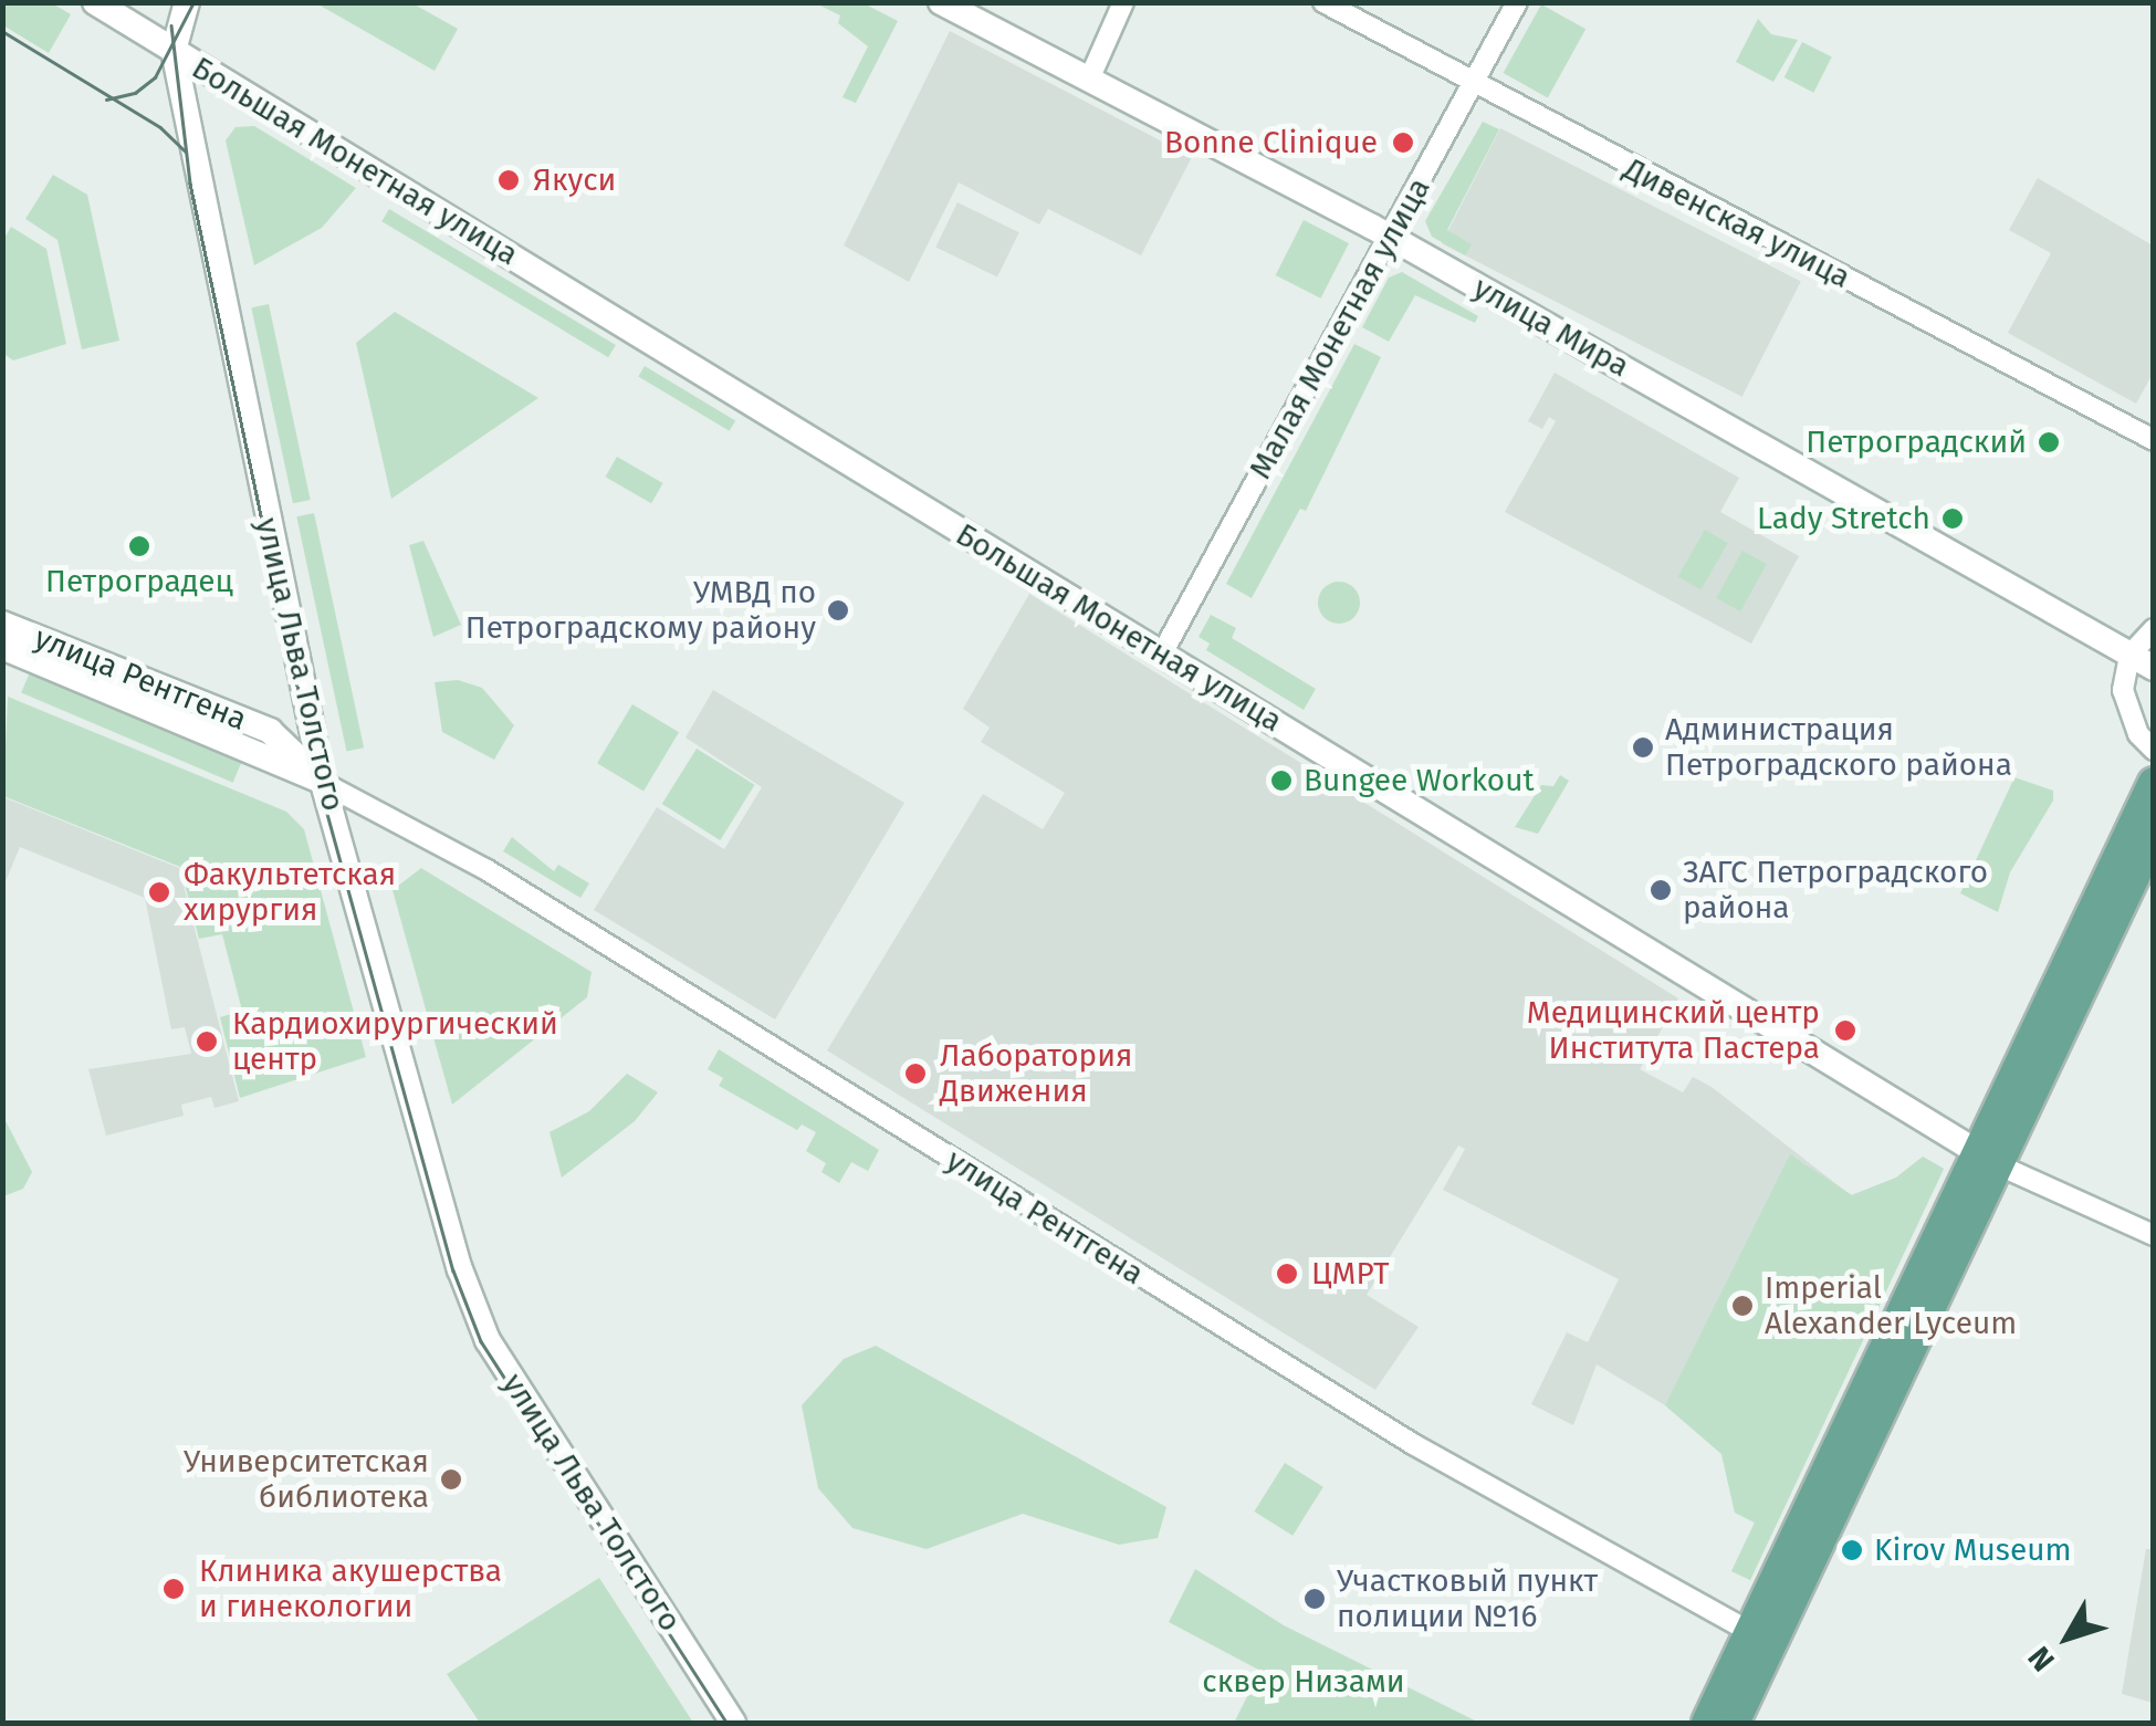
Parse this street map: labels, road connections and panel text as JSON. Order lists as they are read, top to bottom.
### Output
{
  "streets": {
    "street": [
      "Большая Монетная улица",
      "Дивенская улица",
      "улица Мира",
      "Малая Монетная улица",
      "улица Льва Толстого",
      "улица Рентгена"
    ]
  },
  "crossings": [
    ["Большая Монетная улица", "Малая Монетная улица"],
    ["Большая Монетная улица", "улица Льва Толстого"],
    ["Дивенская улица", "Малая Монетная улица"],
    ["улица Мира", "Малая Монетная улица"],
    ["улица Льва Толстого", "улица Рентгена"]
  ],
  "parks": ["сквер Низами"],
  "places": [
    "Bonne Clinique",
    "Якуси",
    "Петроградский",
    "Lady Stretch",
    "Петроградец",
    "УМВД по Петроградскому району",
    "Администрация Петроградского района",
    "Bungee Workout",
    "ЗАГС Петроградского района",
    "Факультетская хирургия",
    "Медицинский центр Института Пастера",
    "Кардиохирургический центр",
    "Лаборатория Движения",
    "ЦМРТ",
    "Imperial Alexander Lyceum",
    "Университетская библиотека",
    "Kirov Museum",
    "Клиника акушерства и гинекологии",
    "Участковый пункт полиции №16"
  ],
  "north": "bottom left"
}
